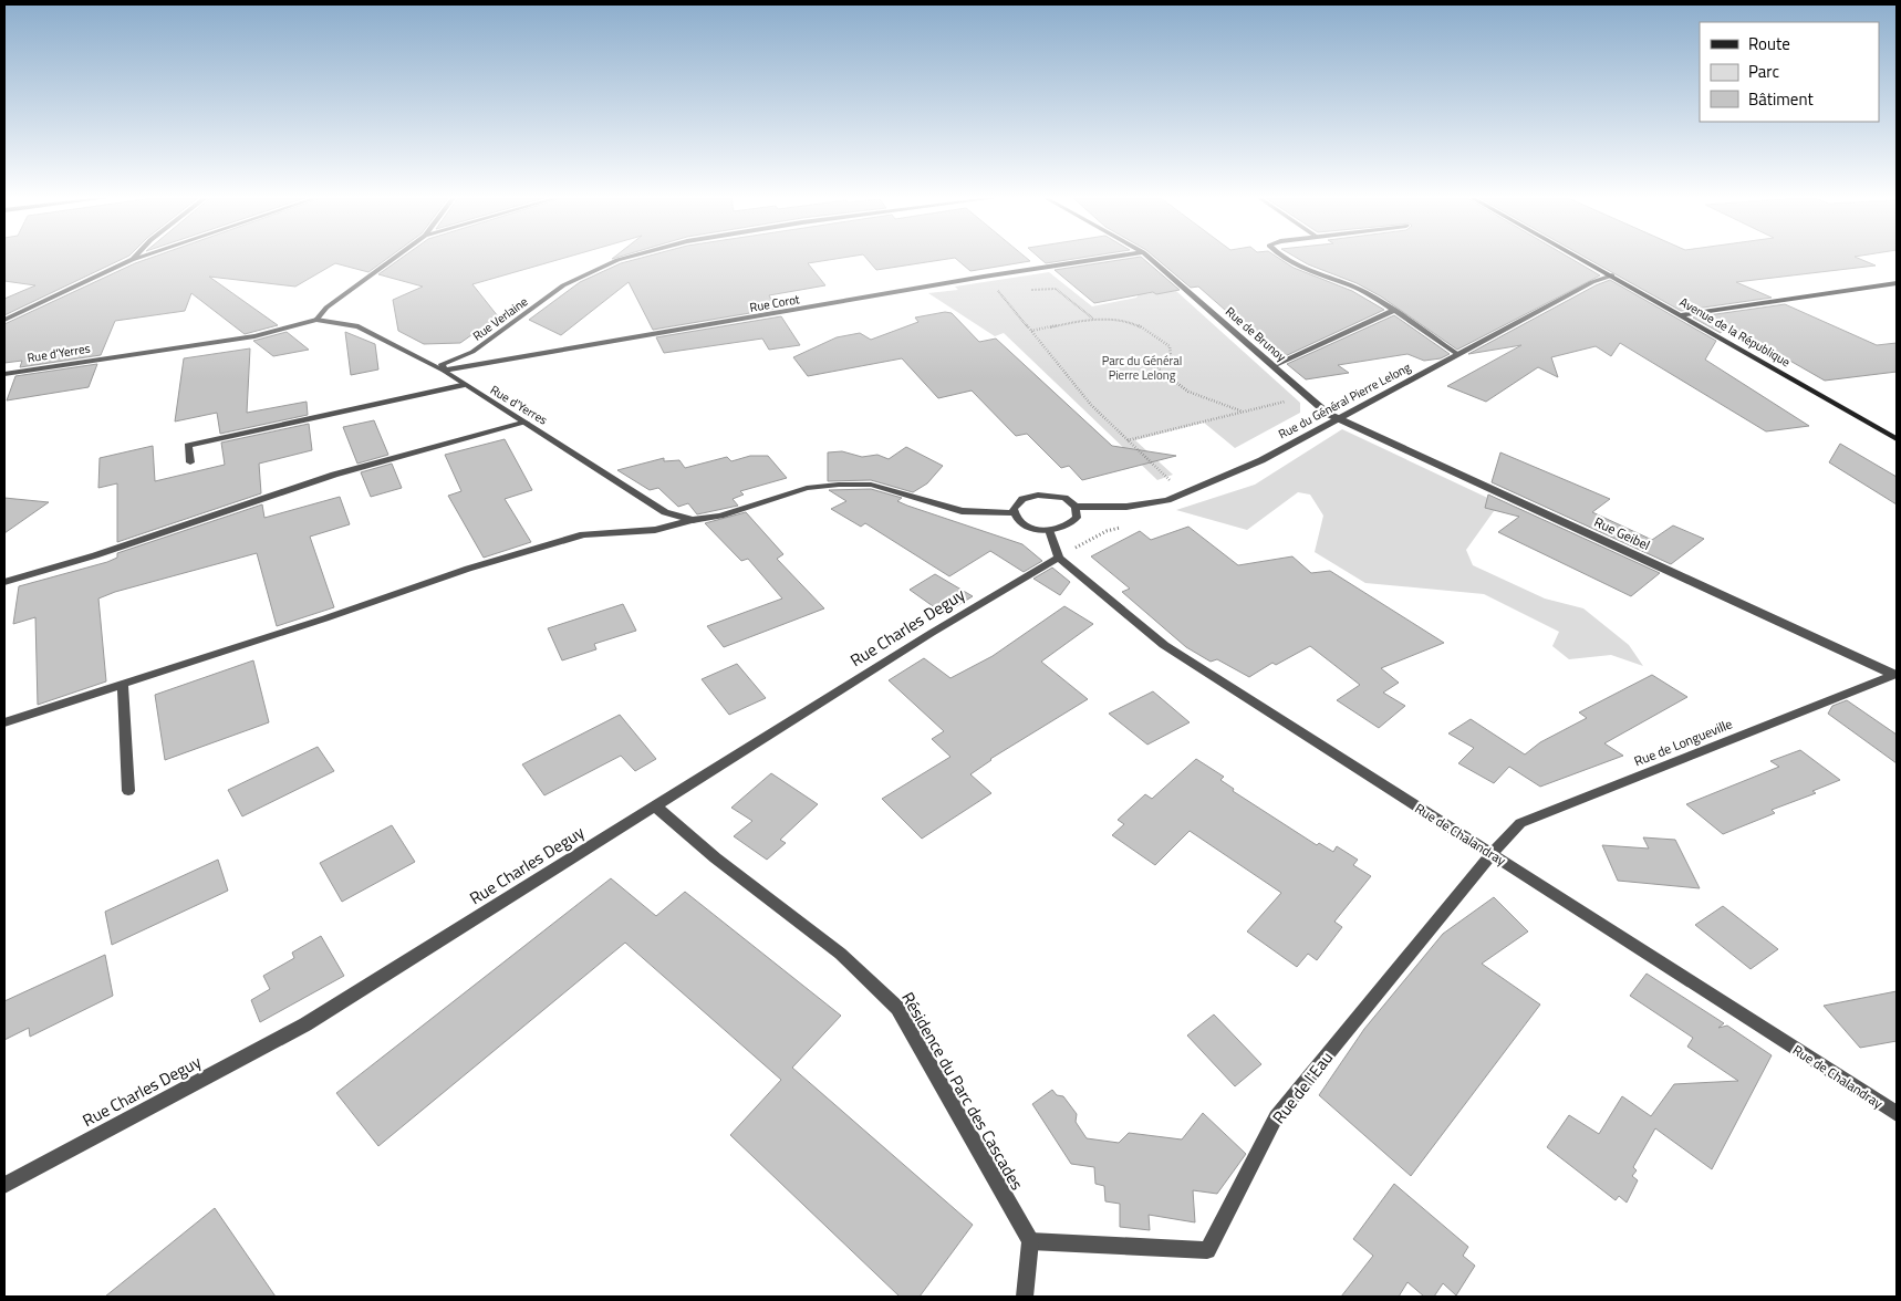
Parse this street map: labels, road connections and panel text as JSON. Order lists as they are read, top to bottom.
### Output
{
  "streets": {
    "main road": ["Avenue de la République"],
    "street": [
      "Rue Corot",
      "Rue Verlaine",
      "Rue de Brunoy",
      "Rue d'Yerres",
      "Rue du Général Pierre Lelong",
      "Rue Geibel",
      "Rue Charles Deguy",
      "Rue de Longueville",
      "Rue de Chalandray",
      "Rue de l'Eau",
      "Résidence du Parc des Cascades"
    ]
  },
  "crossings": [
    ["Rue Corot", "Rue Verlaine"],
    ["Rue Corot", "Rue d'Yerres"],
    ["Rue Verlaine", "Rue d'Yerres"],
    ["Avenue de la République", "Rue du Général Pierre Lelong"],
    ["Rue de Brunoy", "Rue du Général Pierre Lelong"],
    ["Rue de Brunoy", "Rue Geibel"],
    ["Rue du Général Pierre Lelong", "Rue Geibel"],
    ["Rue Geibel", "Rue de Longueville"],
    ["Rue Charles Deguy", "Rue de Chalandray"],
    ["Rue Charles Deguy", "Résidence du Parc des Cascades"],
    ["Rue de Longueville", "Rue de Chalandray"],
    ["Rue de Longueville", "Rue de l'Eau"],
    ["Rue de Chalandray", "Rue de l'Eau"],
    ["Rue de l'Eau", "Résidence du Parc des Cascades"]
  ],
  "parks": ["Parc du Général Pierre Lelong"],
  "legend": ["Route", "Parc", "Bâtiment"]
}
